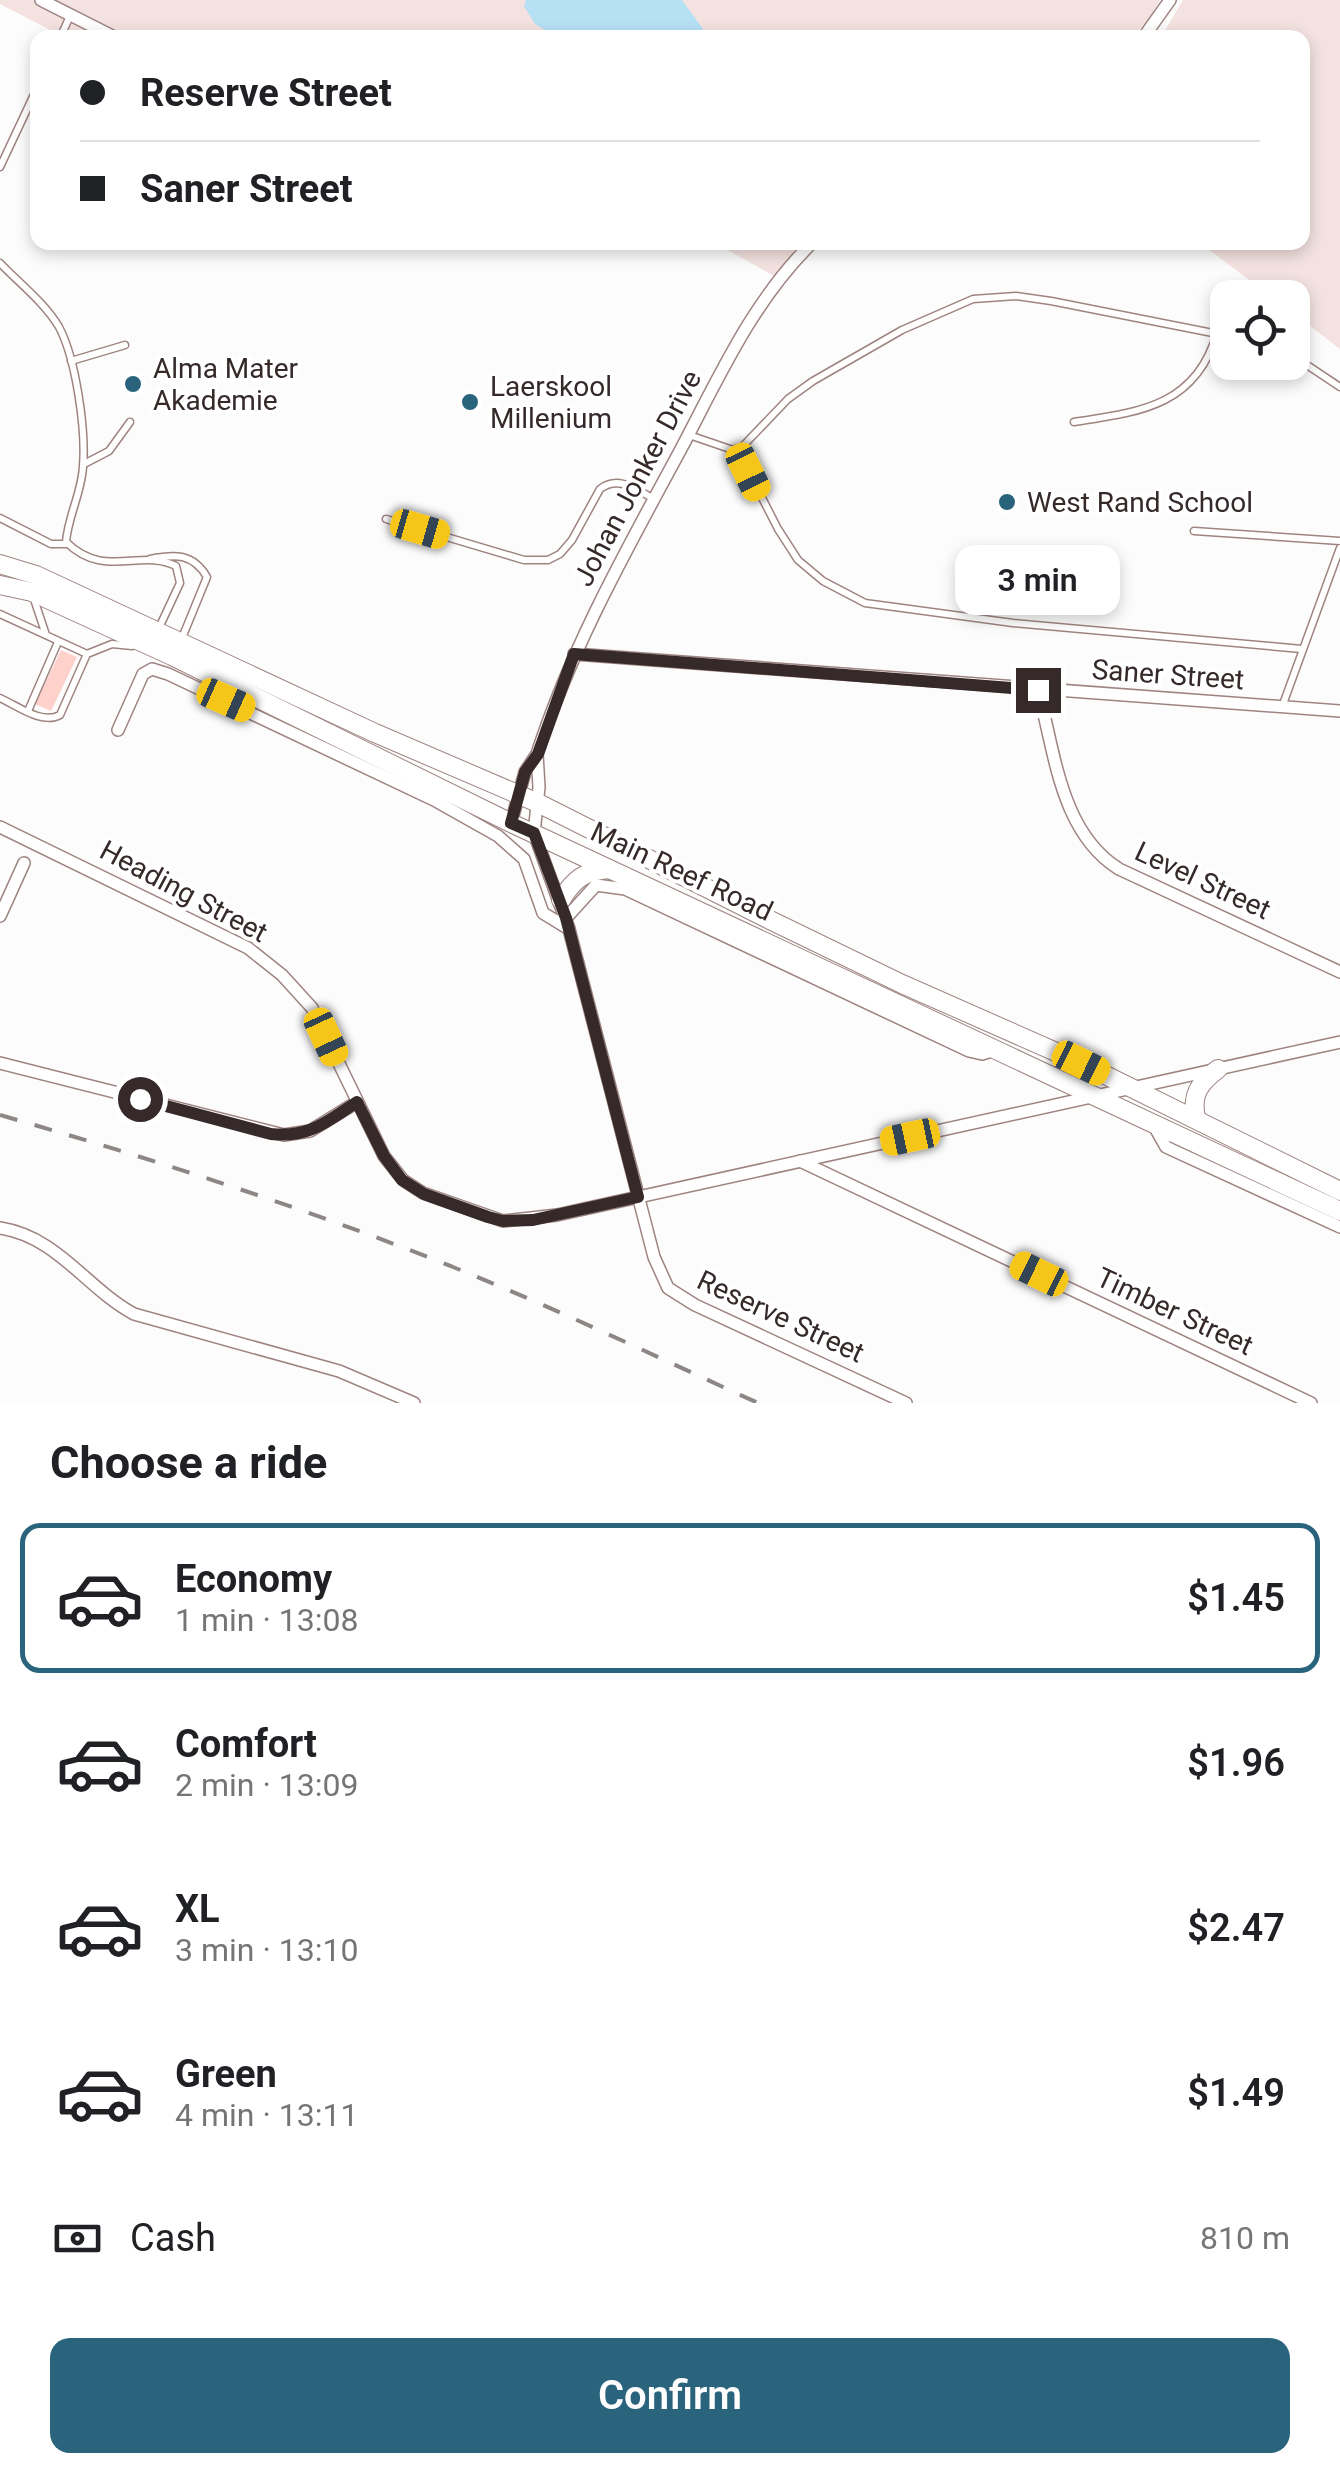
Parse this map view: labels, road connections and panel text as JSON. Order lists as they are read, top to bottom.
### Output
{
  "streets": {
    "main road": ["Main Reef Road"],
    "street": [
      "Johan Jonker Drive",
      "Saner Street",
      "Level Street",
      "Heading Street",
      "Timber Street",
      "Reserve Street"
    ]
  },
  "crossings": [
    ["Johan Jonker Drive", "Saner Street"],
    ["Johan Jonker Drive", "Main Reef Road"],
    ["Johan Jonker Drive", "Reserve Street"],
    ["Saner Street", "Level Street"],
    ["Main Reef Road", "Heading Street"],
    ["Main Reef Road", "Reserve Street"],
    ["Heading Street", "Timber Street"],
    ["Heading Street", "Reserve Street"]
  ],
  "places": ["Alma Mater Akademie", "Laerskool Millenium", "West Rand School"],
  "page": {
    "banner": ["Reserve Street", "Saner Street"],
    "bubble": "3 min",
    "heading": "Choose a ride",
    "list": [
      {
        "name": "Economy",
        "note": "1 min · 13:08",
        "value": "$1.45"
      },
      {
        "name": "Comfort",
        "note": "2 min · 13:09",
        "value": "$1.96"
      },
      {
        "name": "XL",
        "note": "3 min · 13:10",
        "value": "$2.47"
      },
      {
        "name": "Green",
        "note": "4 min · 13:11",
        "value": "$1.49"
      }
    ],
    "pay": ["Cash", "810 m"],
    "buttons": "Confirm"
  }
}
